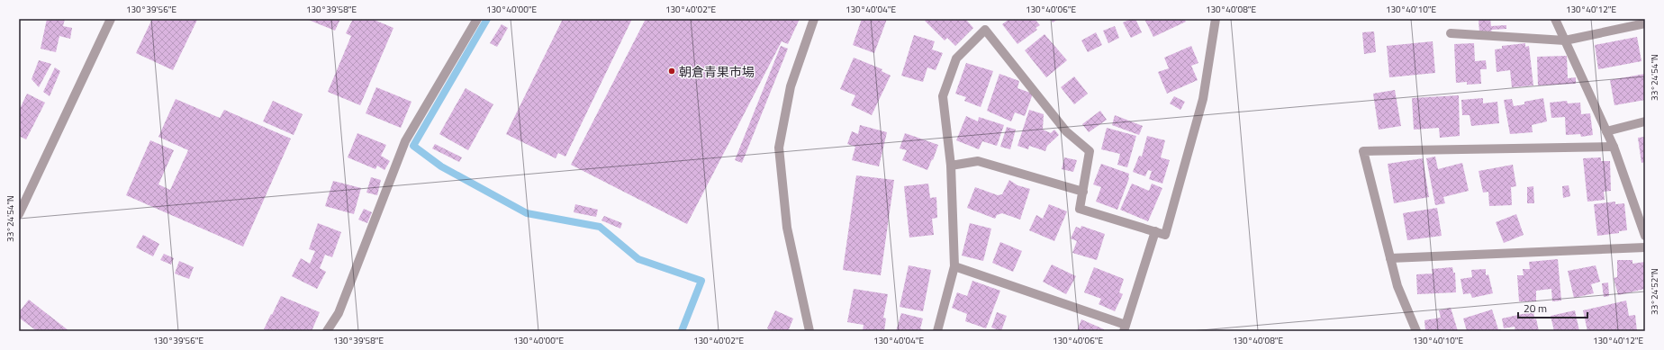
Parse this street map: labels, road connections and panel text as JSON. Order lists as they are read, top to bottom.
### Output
{
  "places": ["朝倉青果市場"],
  "scale_bar": "20 m",
  "coordinates": [
    "130°39'56\"E",
    "130°39'58\"E",
    "130°40'00\"E",
    "130°40'02\"E",
    "130°40'04\"E",
    "130°40'06\"E",
    "130°40'08\"E",
    "130°40'10\"E",
    "130°40'12\"E",
    "33°24'54\"N",
    "33°24'52\"N"
  ]
}
